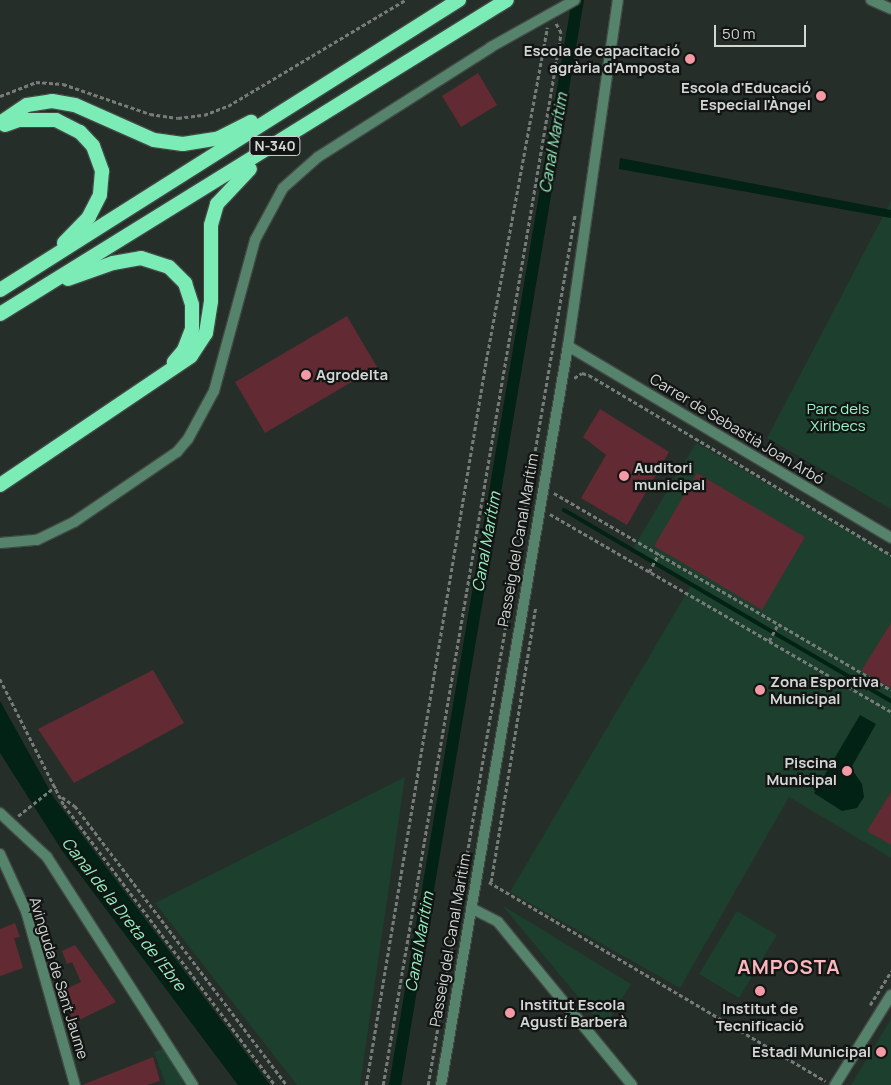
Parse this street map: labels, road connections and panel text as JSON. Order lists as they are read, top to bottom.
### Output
{
  "streets": {
    "highway": ["N-340"],
    "street": ["Carrer de Sebastià Joan Arbó", "Passeig del Canal Marítim", "Avinguda de Sant Jaume"]
  },
  "crossings": [
    ["Carrer de Sebastià Joan Arbó", "Passeig del Canal Marítim"]
  ],
  "districts": ["AMPOSTA"],
  "water": ["Canal Marítim", "Canal de la Dreta de l'Ebre"],
  "parks": ["Parc dels Xiribecs"],
  "places": [
    "Escola de capacitació agrària d'Amposta",
    "Escola d'Educació Especial l'Àngel",
    "Agrodelta",
    "Auditori municipal",
    "Zona Esportiva Municipal",
    "Piscina Municipal",
    "Institut de Tecnificació",
    "Institut Escola Agustí Barberà",
    "Estadi Municipal"
  ],
  "scale_bar": "50 m"
}
